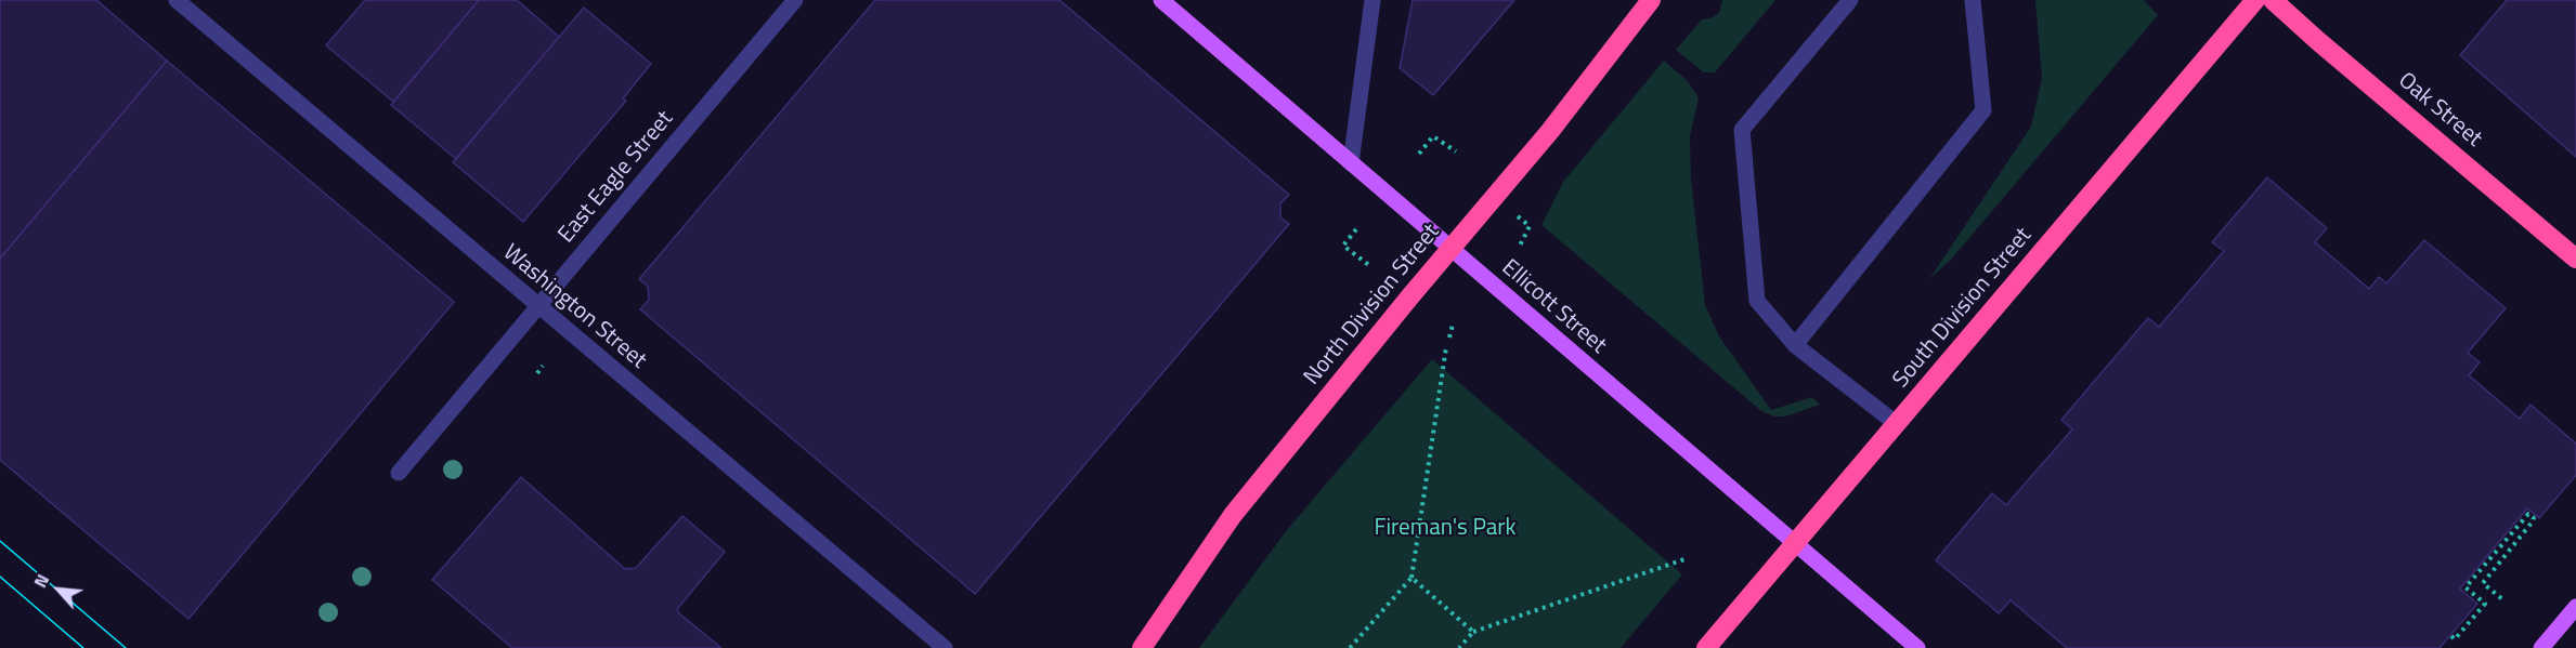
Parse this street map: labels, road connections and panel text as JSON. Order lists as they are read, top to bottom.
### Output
{
  "streets": {
    "highway": ["Oak Street", "North Division Street", "South Division Street"],
    "main road": ["Ellicott Street"],
    "street": ["East Eagle Street", "Washington Street"]
  },
  "crossings": [
    ["East Eagle Street", "Washington Street"],
    ["North Division Street", "Ellicott Street"],
    ["Ellicott Street", "South Division Street"]
  ],
  "parks": ["Fireman's Park"],
  "north": "top left"
}
